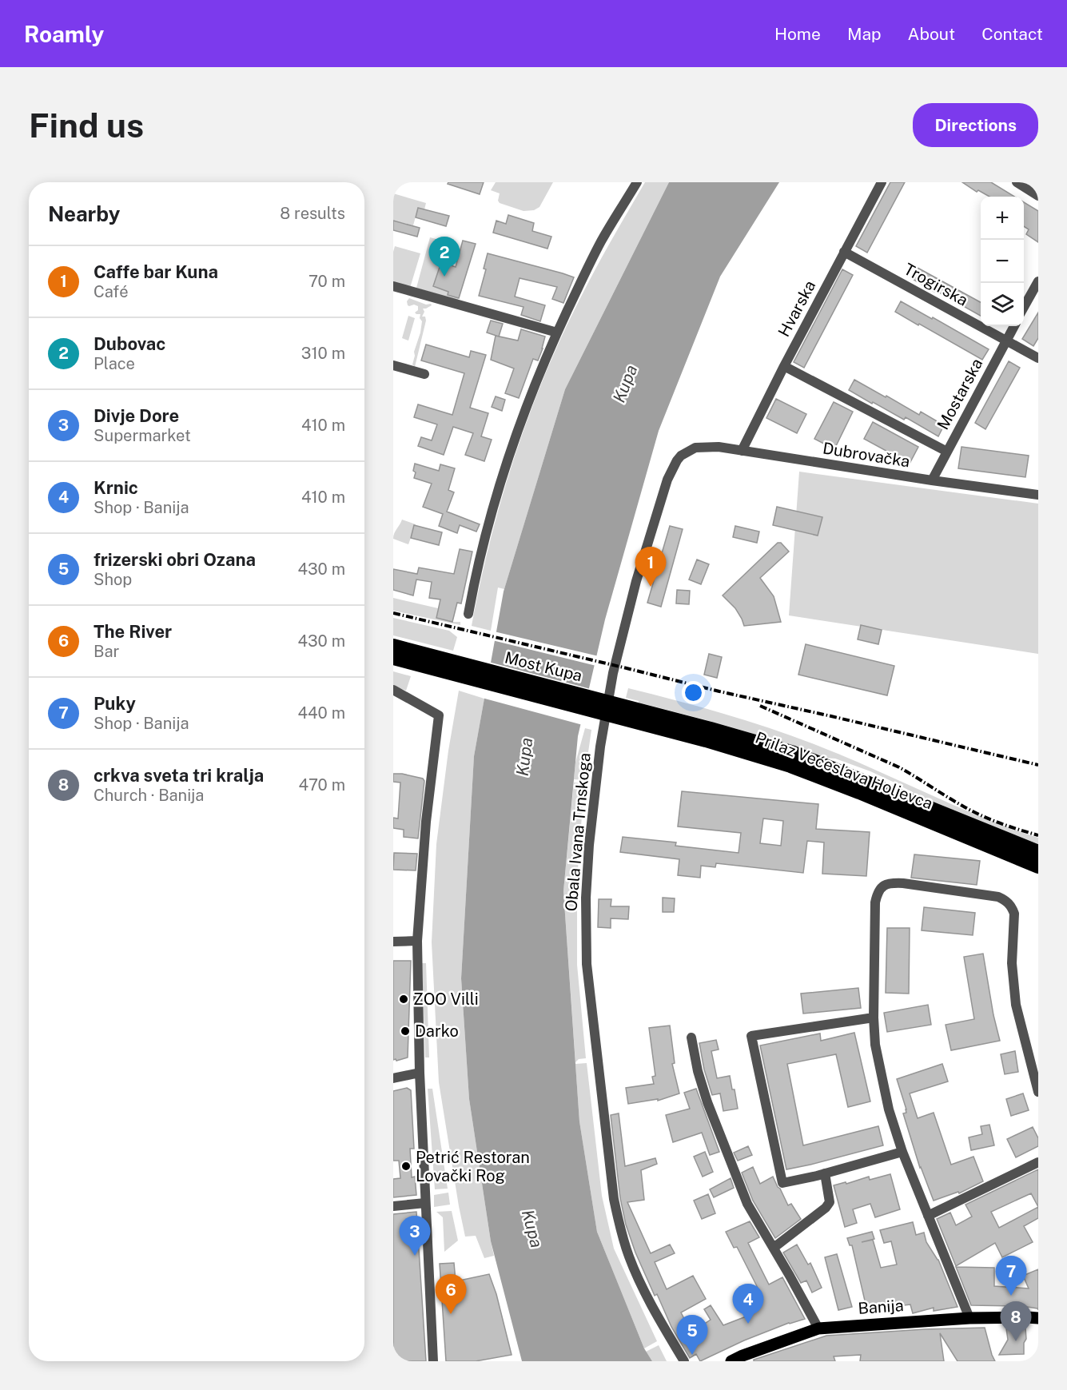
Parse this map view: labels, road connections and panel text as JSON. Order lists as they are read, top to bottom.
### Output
{
  "streets": {
    "highway": ["Most Kupa", "Prilaz Većeslava Holjevca"],
    "main road": ["Banija"],
    "street": [
      "Trogirska",
      "Hvarska",
      "Mostarska",
      "Dubrovačka",
      "Obala Ivana Trnskoga"
    ]
  },
  "crossings": [
    ["Trogirska", "Hvarska"],
    ["Trogirska", "Mostarska"],
    ["Hvarska", "Dubrovačka"],
    ["Mostarska", "Dubrovačka"],
    ["Dubrovačka", "Obala Ivana Trnskoga"],
    ["Most Kupa", "Prilaz Većeslava Holjevca"]
  ],
  "water": ["Kupa"],
  "places": ["ZOO Villi", "Darko", "Petrić Restoran Lovački Rog"],
  "page": {
    "header": "Roamly",
    "nav": [
      "Home",
      "Map",
      "About",
      "Contact"
    ],
    "buttons": "Directions",
    "title": "Find us",
    "heading": ["Nearby", "8 results"],
    "map_buttons": ["+", "−"],
    "pins": [
      "2",
      "1",
      "3",
      "7",
      "6",
      "4",
      "8",
      "5"
    ],
    "list": [
      {
        "mark": "1",
        "name": "Caffe bar Kuna",
        "note": "Café",
        "value": "70 m"
      },
      {
        "mark": "2",
        "name": "Dubovac",
        "note": "Place",
        "value": "310 m"
      },
      {
        "mark": "3",
        "name": "Divje Dore",
        "note": "Supermarket",
        "value": "410 m"
      },
      {
        "mark": "4",
        "name": "Krnic",
        "note": "Shop · Banija",
        "value": "410 m"
      },
      {
        "mark": "5",
        "name": "frizerski obri Ozana",
        "note": "Shop",
        "value": "430 m"
      },
      {
        "mark": "6",
        "name": "The River",
        "note": "Bar",
        "value": "430 m"
      },
      {
        "mark": "7",
        "name": "Puky",
        "note": "Shop · Banija",
        "value": "440 m"
      },
      {
        "mark": "8",
        "name": "crkva sveta tri kralja",
        "note": "Church · Banija",
        "value": "470 m"
      }
    ]
  }
}
